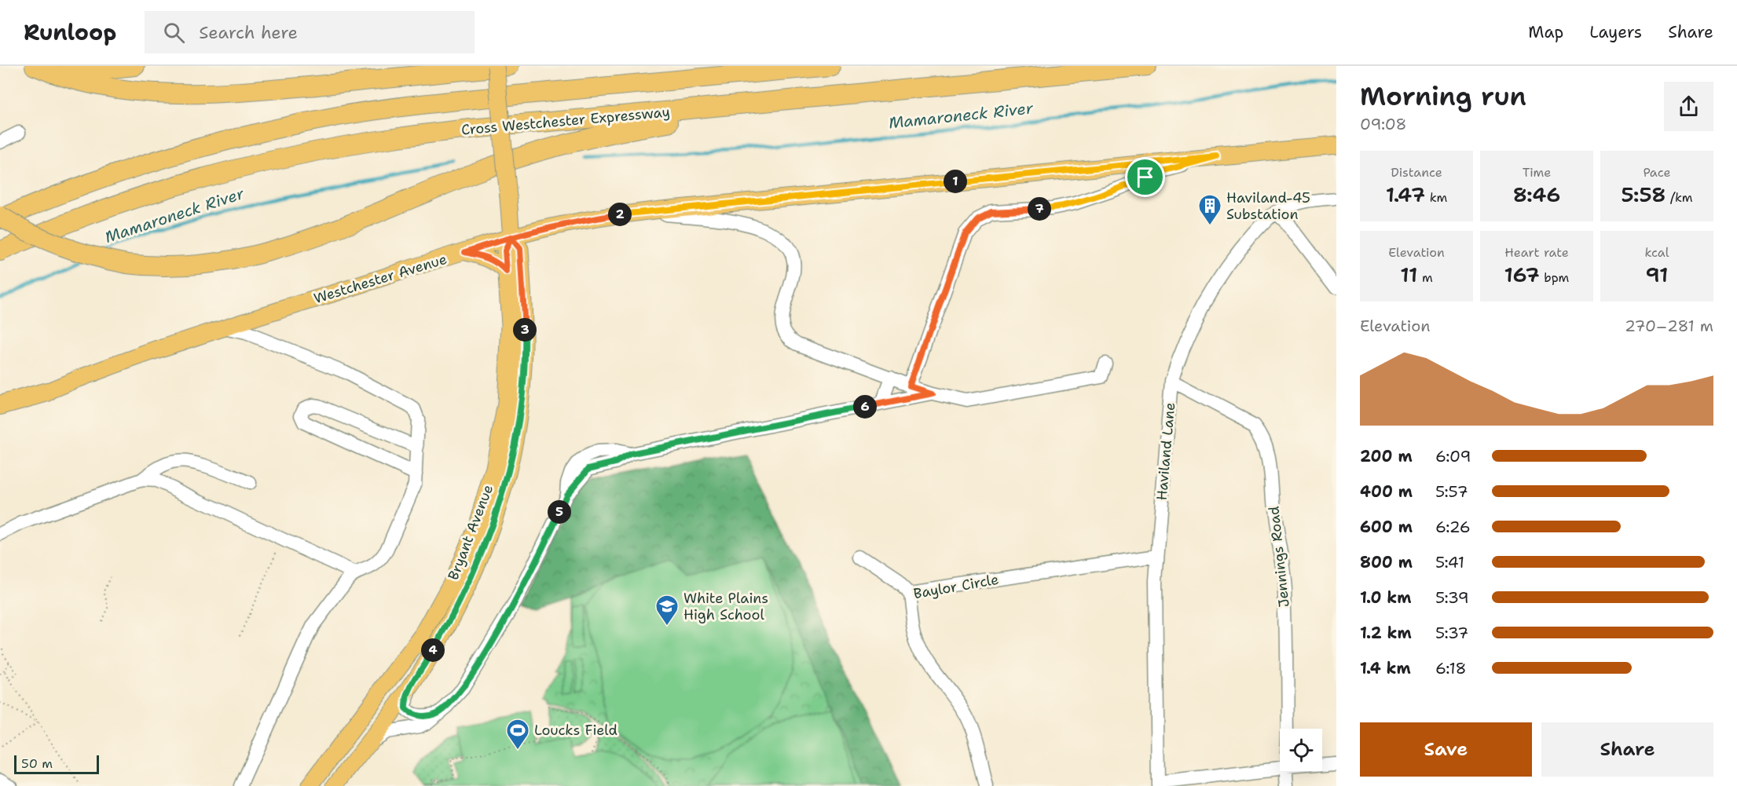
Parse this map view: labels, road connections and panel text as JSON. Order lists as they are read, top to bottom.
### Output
{
  "streets": {
    "highway": ["Cross Westchester Expressway"],
    "main road": ["Westchester Avenue", "Bryant Avenue"],
    "street": ["Haviland Lane", "Jennings Road", "Baylor Circle"]
  },
  "crossings": [
    ["Westchester Avenue", "Bryant Avenue"],
    ["Haviland Lane", "Jennings Road"],
    ["Haviland Lane", "Baylor Circle"]
  ],
  "water": ["Mamaroneck River"],
  "places": {
    "building": ["Haviland-45 Substation"],
    "school or university": ["White Plains High School"],
    "sports": ["Loucks Field"]
  },
  "scale_bar": "50 m",
  "page": {
    "header": "Runloop",
    "search": "Search here",
    "nav": ["Map", "Layers", "Share"],
    "heading": ["Morning run", "09:08"],
    "stats": [
      ["Distance", "1.47 km"],
      ["Time", "8:46"],
      ["Pace", "5:58 /km"],
      ["Elevation", "11 m"],
      ["Heart rate", "167 bpm"],
      ["kcal", "91"]
    ],
    "pins": [
      "1",
      "7",
      "2",
      "3",
      "6",
      "5",
      "4"
    ],
    "chart": ["Elevation", "270–281 m"],
    "list": [
      {
        "name": "200 m",
        "note": "6:09"
      },
      {
        "name": "400 m",
        "note": "5:57"
      },
      {
        "name": "600 m",
        "note": "6:26"
      },
      {
        "name": "800 m",
        "note": "5:41"
      },
      {
        "name": "1.0 km",
        "note": "5:39"
      },
      {
        "name": "1.2 km",
        "note": "5:37"
      },
      {
        "name": "1.4 km",
        "note": "6:18"
      }
    ],
    "buttons": ["Save", "Share"],
    "scale": "50 m"
  }
}
